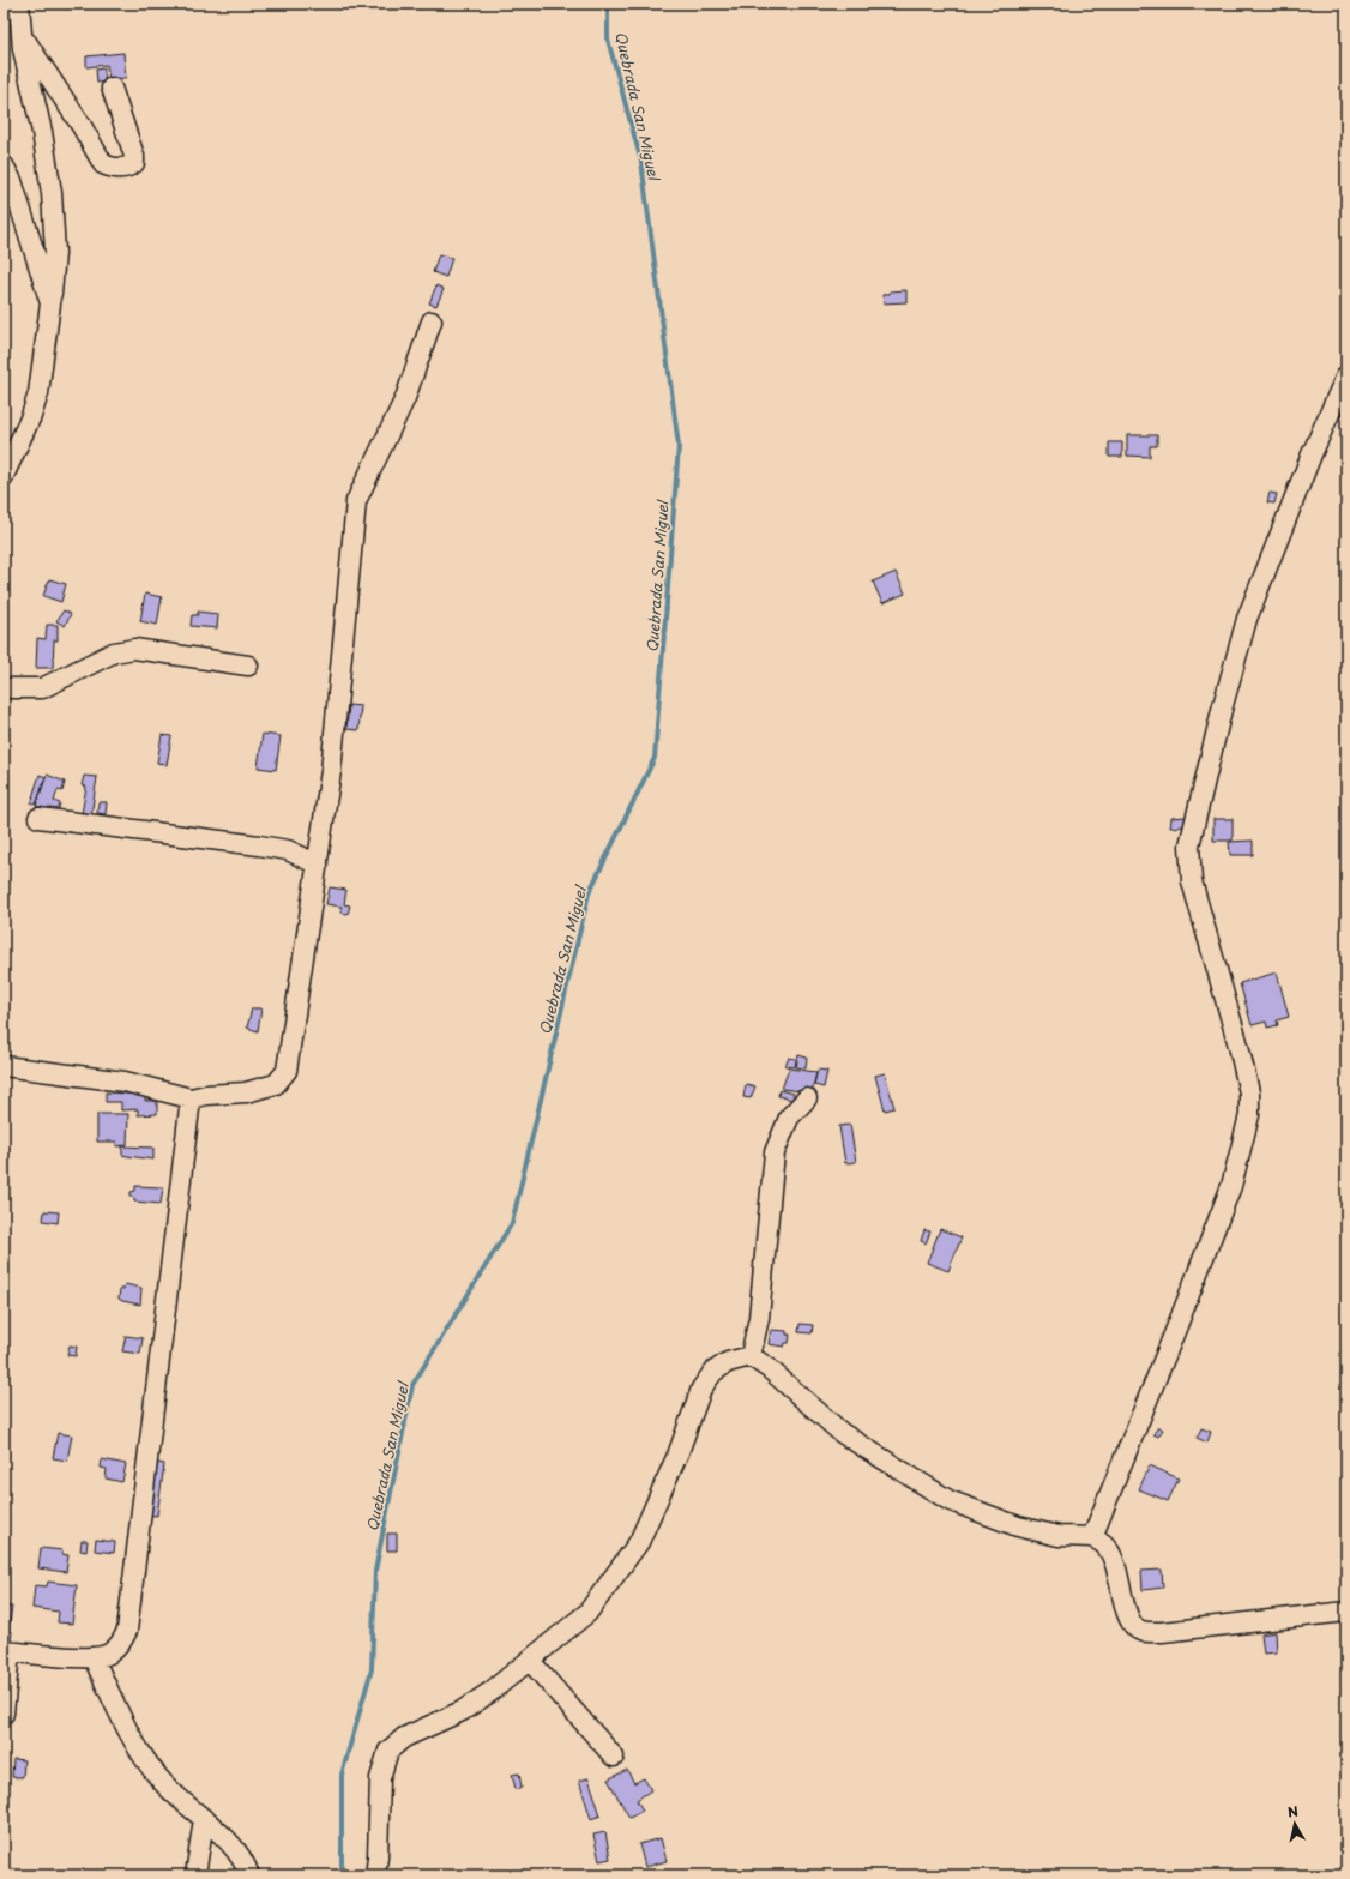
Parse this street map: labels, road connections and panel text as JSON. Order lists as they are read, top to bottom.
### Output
{
  "water": ["Quebrada San Miguel"],
  "north": "top"
}
